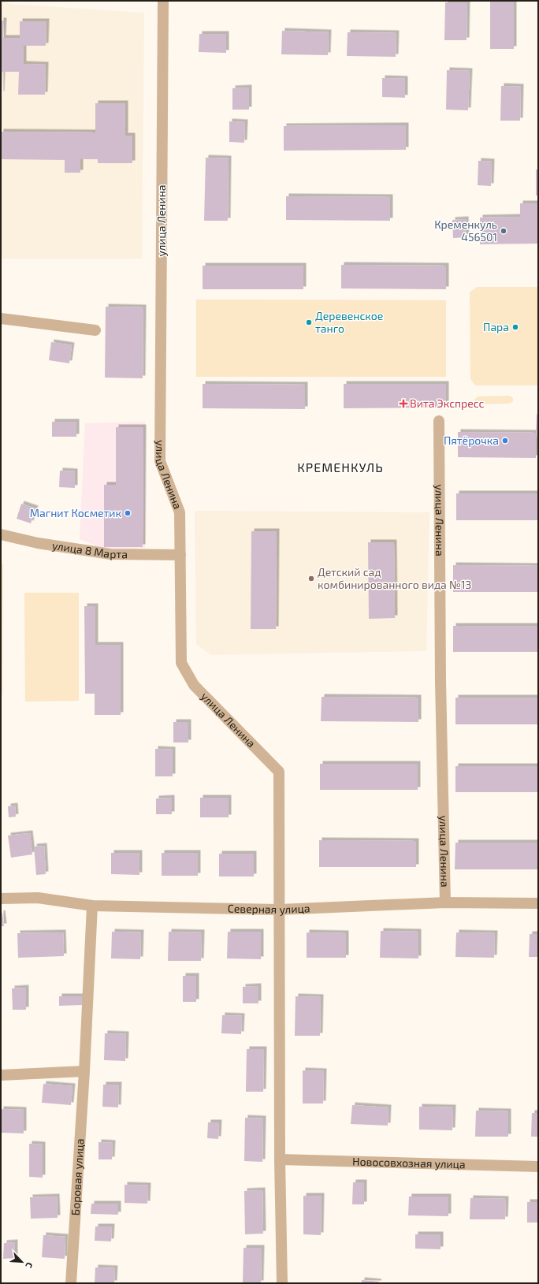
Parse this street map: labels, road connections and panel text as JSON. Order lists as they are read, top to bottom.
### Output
{
  "streets": {
    "street": [
      "улица Ленина",
      "улица 8 Марта",
      "Северная улица",
      "Новосовхозная улица",
      "Боровая улица"
    ]
  },
  "crossings": [
    ["улица Ленина", "улица 8 Марта"],
    ["улица Ленина", "Северная улица"],
    ["Северная улица", "Боровая улица"]
  ],
  "districts": ["КРЕМЕНКУЛЬ"],
  "places": {
    "other": [
      "Кременкуль 456501",
      "Деревенское танго",
      "Пара",
      "Пятёрочка",
      "Магнит Косметик",
      "Детский сад комбинированного вида №13"
    ],
    "health": ["Вита Экспресс"]
  },
  "north": "bottom right"
}
